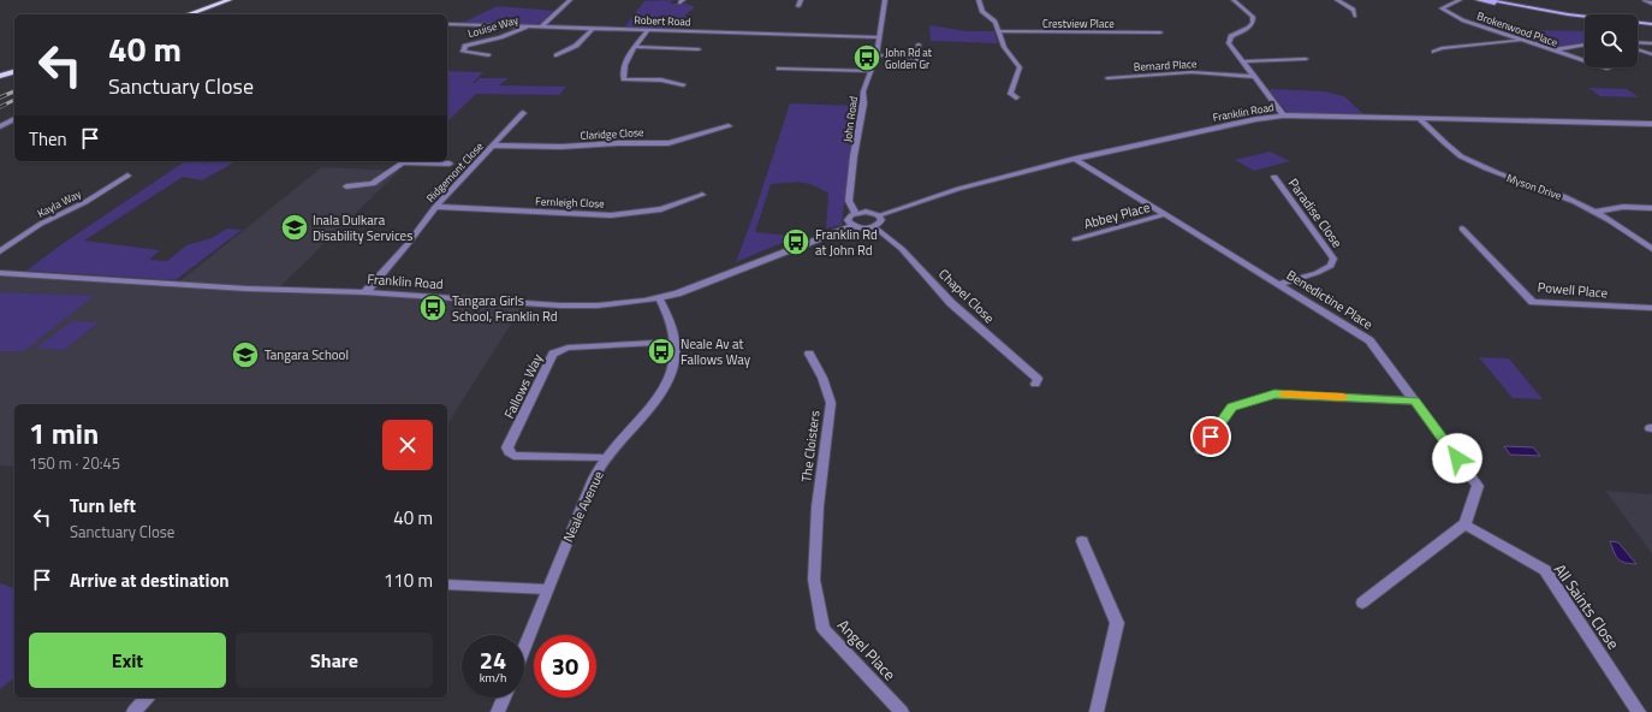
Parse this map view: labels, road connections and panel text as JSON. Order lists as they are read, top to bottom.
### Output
{
  "streets": {
    "street": [
      "Robert Road",
      "Crestview Place",
      "Louise Way",
      "Brokenwood Place",
      "Bernard Place",
      "Franklin Road",
      "John Road",
      "Claridge Close",
      "Ridgemont Close",
      "Myson Drive",
      "Fernleigh Close",
      "Kayla Way",
      "Paradise Close",
      "Abbey Place",
      "Powell Place",
      "Chapel Close",
      "Benedictine Place",
      "Fallows Way",
      "The Cloisters",
      "Neale Avenue",
      "All Saints Close",
      "Angel Place"
    ]
  },
  "crossings": [
    ["Robert Road", "Louise Way"],
    ["Robert Road", "John Road"],
    ["Franklin Road", "Ridgemont Close"],
    ["Franklin Road", "Myson Drive"],
    ["Franklin Road", "Benedictine Place"],
    ["Franklin Road", "Neale Avenue"],
    ["Claridge Close", "Ridgemont Close"],
    ["Ridgemont Close", "Fernleigh Close"],
    ["Paradise Close", "Benedictine Place"],
    ["Abbey Place", "Benedictine Place"],
    ["Benedictine Place", "All Saints Close"],
    ["Fallows Way", "Neale Avenue"],
    ["The Cloisters", "Angel Place"]
  ],
  "places": {
    "bus stop": [
      "John Rd at Golden Gr",
      "Franklin Rd at John Rd",
      "Tangara Girls School, Franklin Rd",
      "Neale Av at Fallows Way"
    ],
    "school or university": ["Inala Dulkara Disability Services", "Tangara School"]
  },
  "page": {
    "turn": ["40 m", "Sanctuary Close"],
    "then": "Then",
    "heading": ["1 min", "150 m · 20:45"],
    "list": [
      {
        "name": "Turn left",
        "note": "Sanctuary Close",
        "value": "40 m"
      },
      {
        "name": "Arrive at destination",
        "value": "110 m"
      }
    ],
    "buttons": ["Exit", "Share"],
    "speed": "24 km/h",
    "limit": "30"
  }
}
